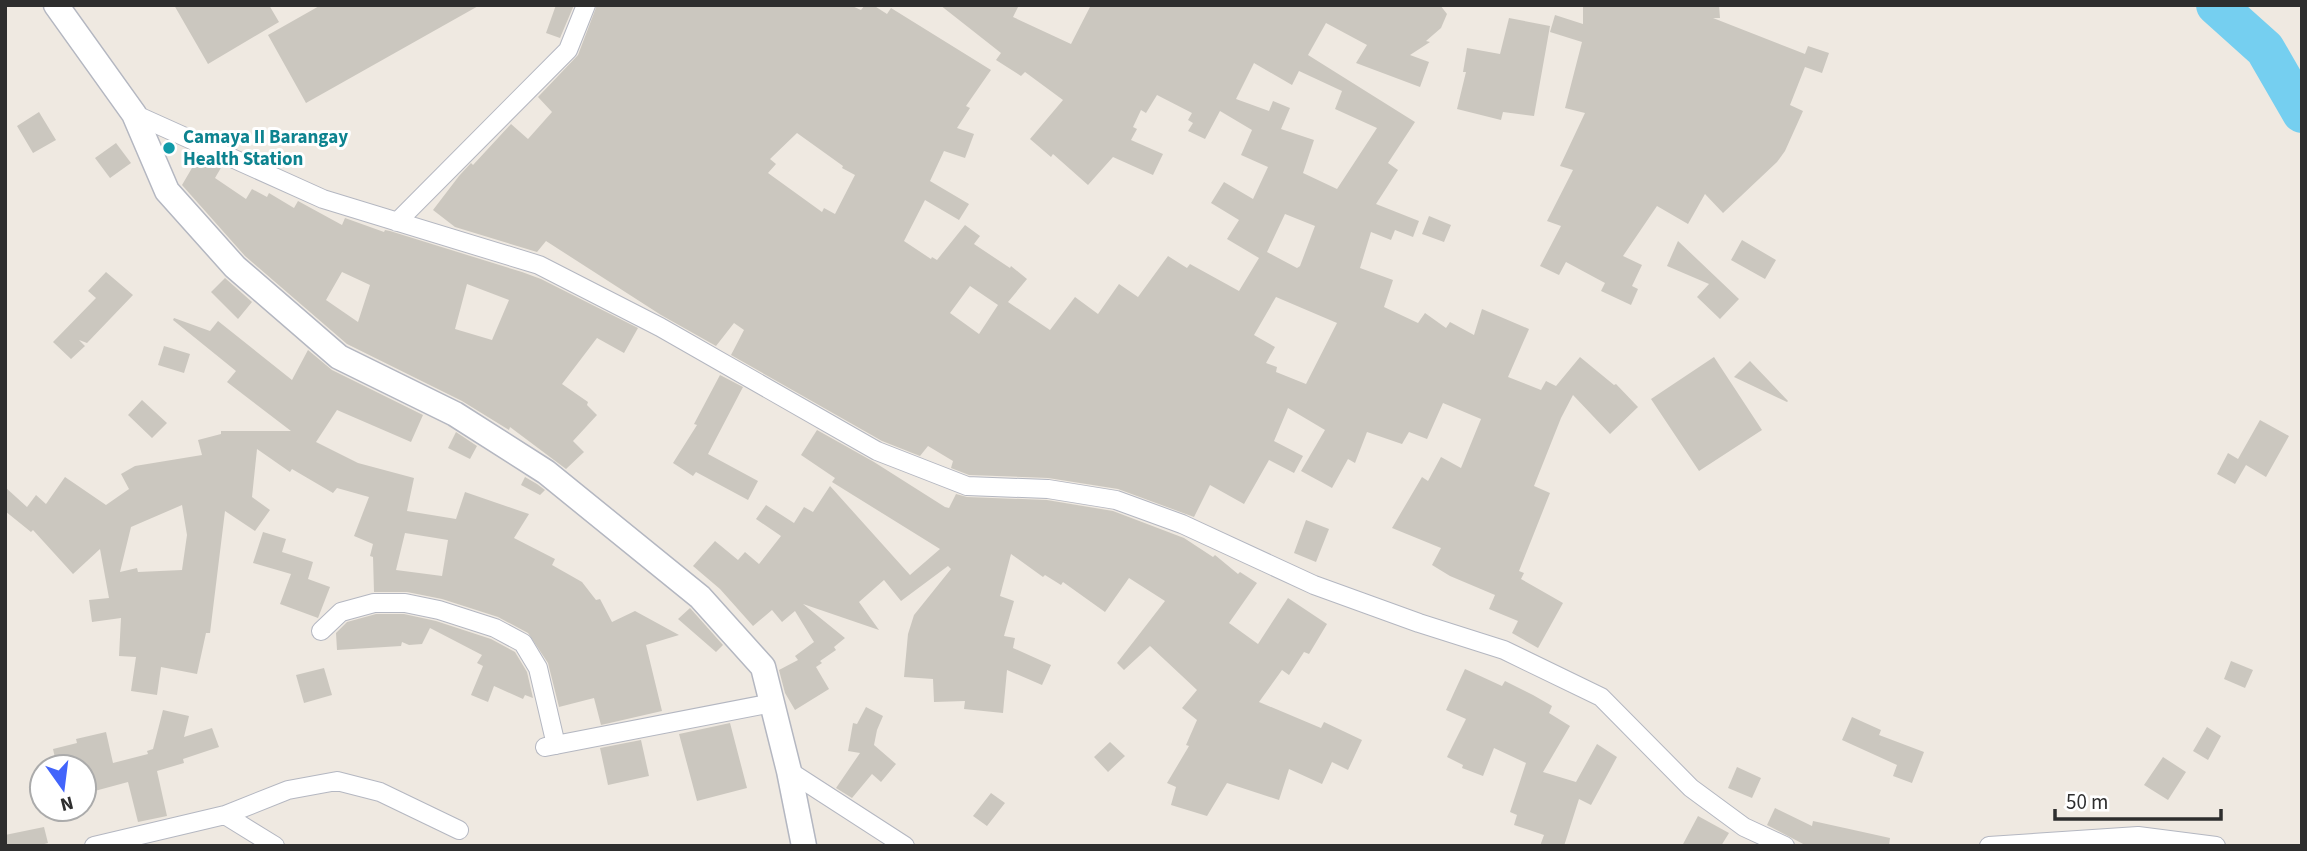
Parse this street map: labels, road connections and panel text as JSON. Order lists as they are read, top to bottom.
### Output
{
  "places": ["Camaya II Barangay Health Station"],
  "scale_bar": "50 m",
  "north": "bottom"
}
